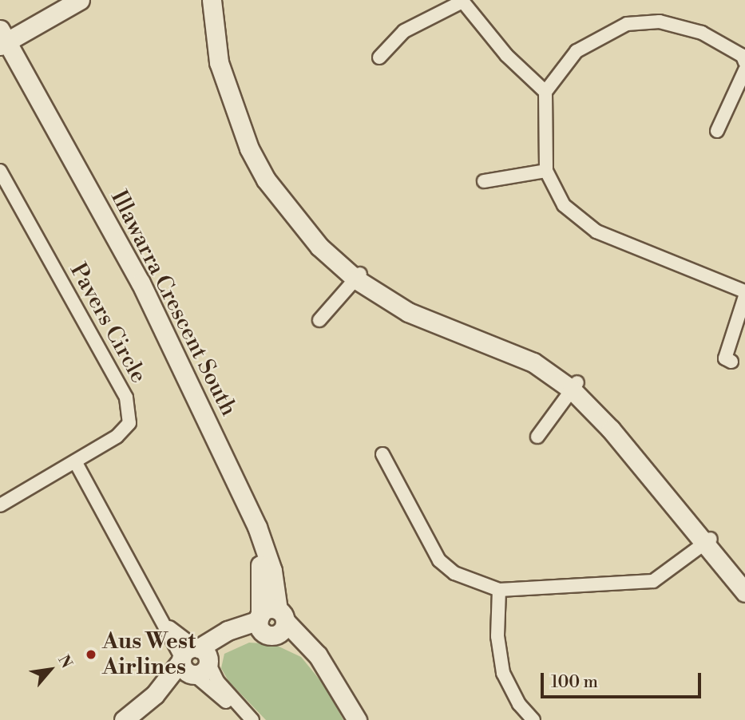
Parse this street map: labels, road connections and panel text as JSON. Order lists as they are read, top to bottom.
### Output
{
  "streets": {
    "street": ["Illawarra Crescent South", "Pavers Circle"]
  },
  "places": ["Aus West Airlines"],
  "scale_bar": "100 m",
  "north": "top right"
}
